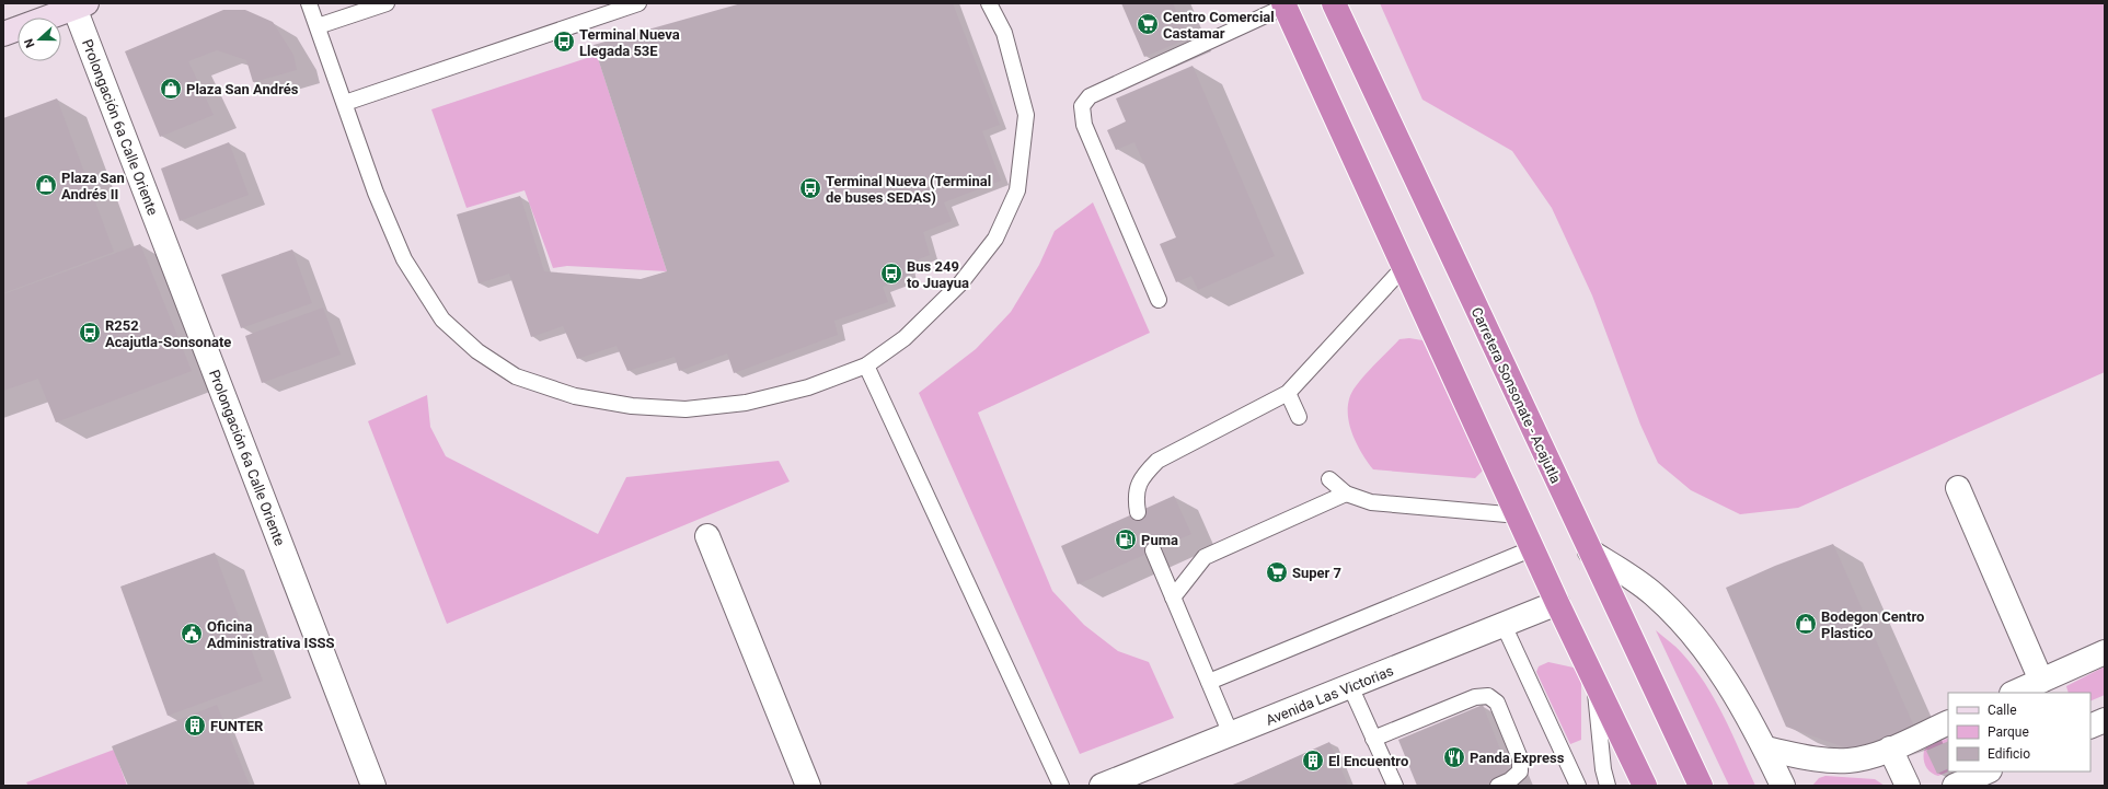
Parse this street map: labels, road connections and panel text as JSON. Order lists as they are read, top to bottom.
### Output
{
  "streets": {
    "highway": ["Carretera Sonsonate - Acajutla"],
    "street": ["Prolongación 6a Calle Oriente", "Avenida Las Victorias"]
  },
  "places": {
    "supermarket": ["Centro Comercial Castamar", "Super 7"],
    "bus stop": [
      "Terminal Nueva Llegada 53E",
      "Terminal Nueva (Terminal de buses SEDAS)",
      "Bus 249 to Juayua",
      "R252 Acajutla-Sonsonate"
    ],
    "shop": ["Plaza San Andrés", "Plaza San Andrés II", "Bodegon Centro Plastico"],
    "fuel station": ["Puma"],
    "public building": ["Oficina Administrativa ISSS"],
    "building": ["FUNTER", "El Encuentro"],
    "restaurant": ["Panda Express"]
  },
  "legend": ["Calle", "Parque", "Edificio"],
  "north": "left"
}
